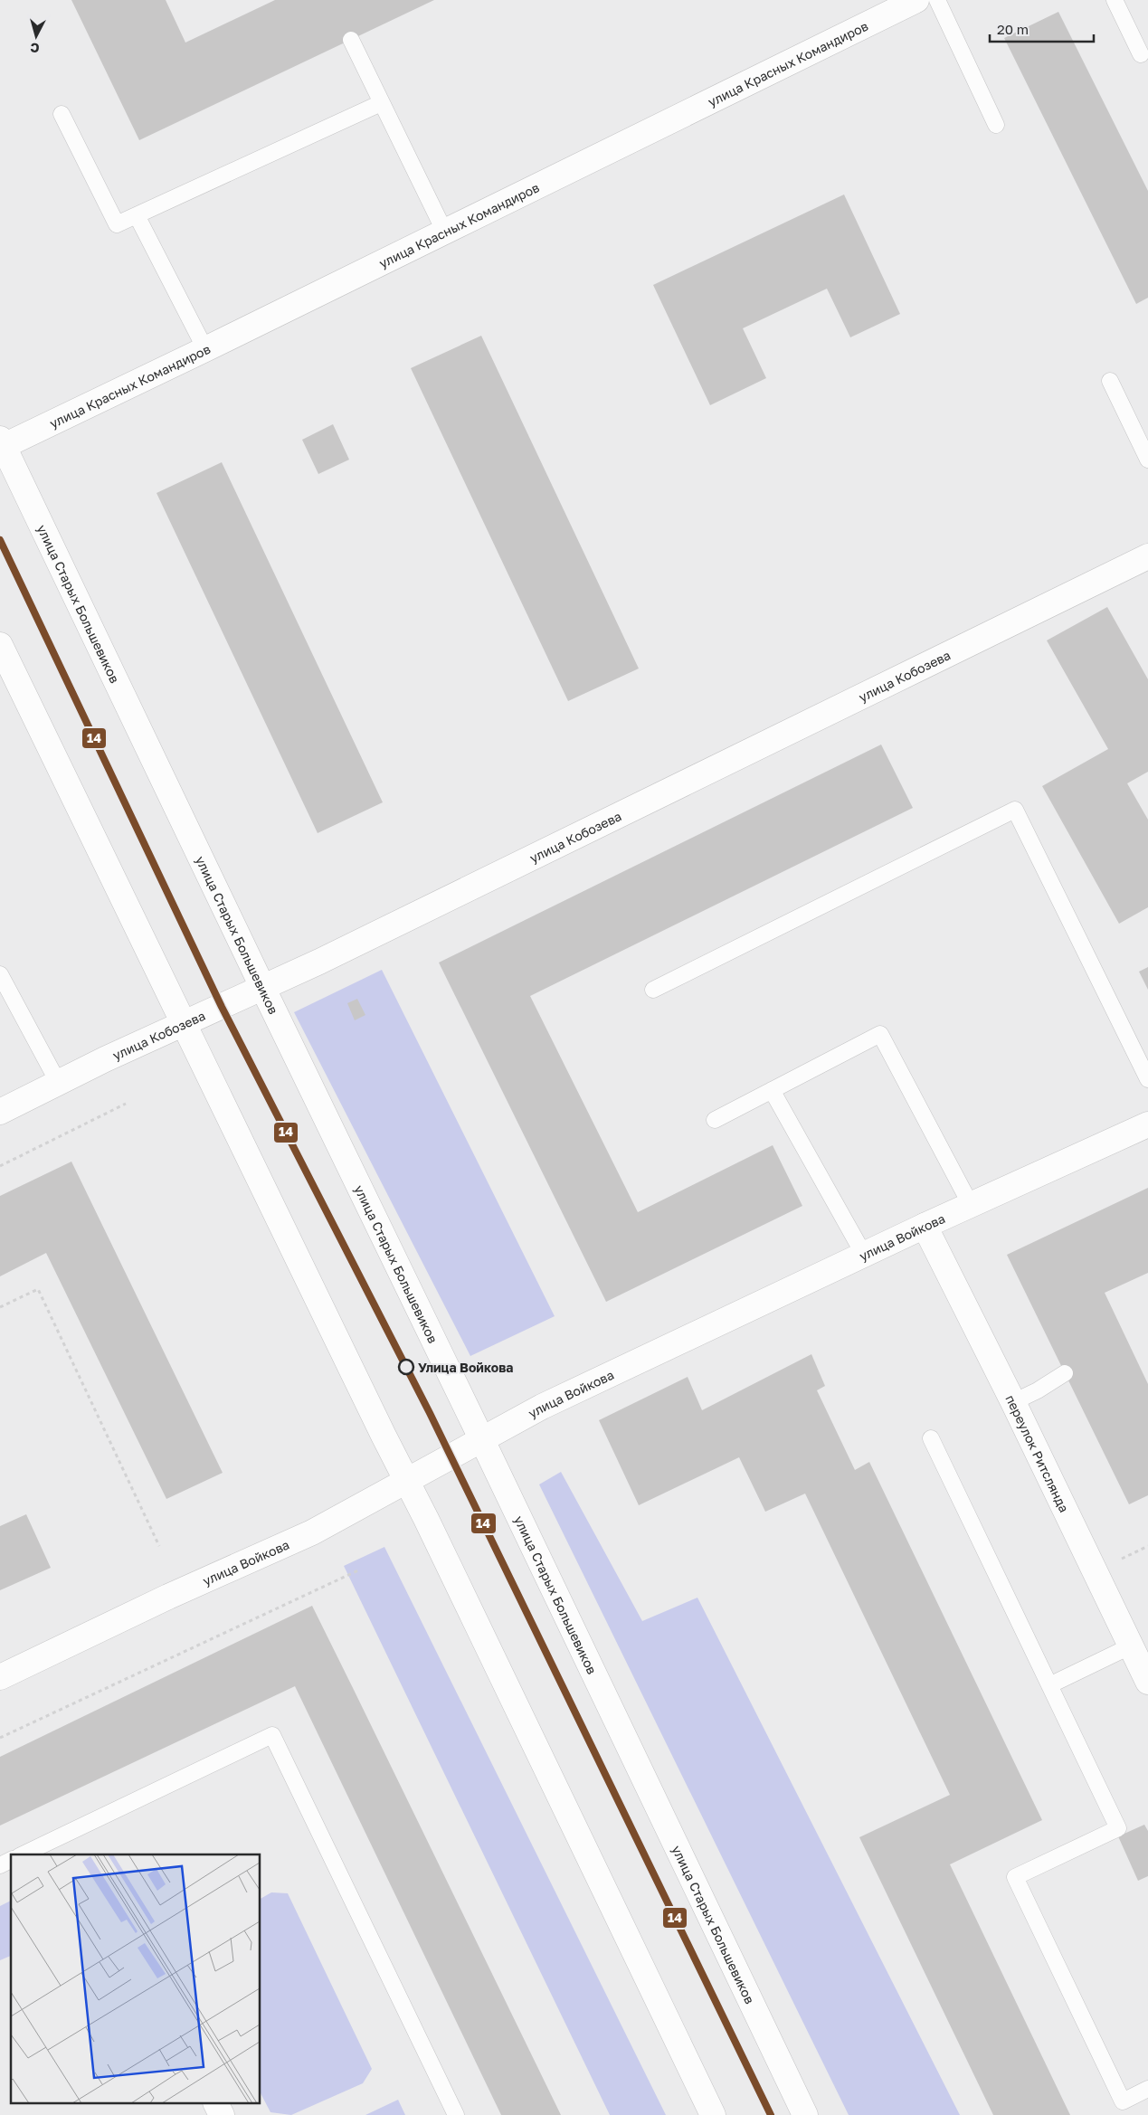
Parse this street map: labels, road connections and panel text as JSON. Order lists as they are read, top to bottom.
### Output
{
  "streets": {
    "street": [
      "улица Красных Командиров",
      "улица Старых Большевиков",
      "улица Кобозева",
      "улица Войкова",
      "переулок Ритслянда"
    ]
  },
  "crossings": [
    ["улица Красных Командиров", "улица Старых Большевиков"],
    ["улица Старых Большевиков", "улица Кобозева"],
    ["улица Старых Большевиков", "улица Войкова"],
    ["улица Войкова", "переулок Ритслянда"]
  ],
  "places": ["Улица Войкова"],
  "lines": ["transit line 14"],
  "scale_bar": "20 m",
  "north": "bottom"
}
